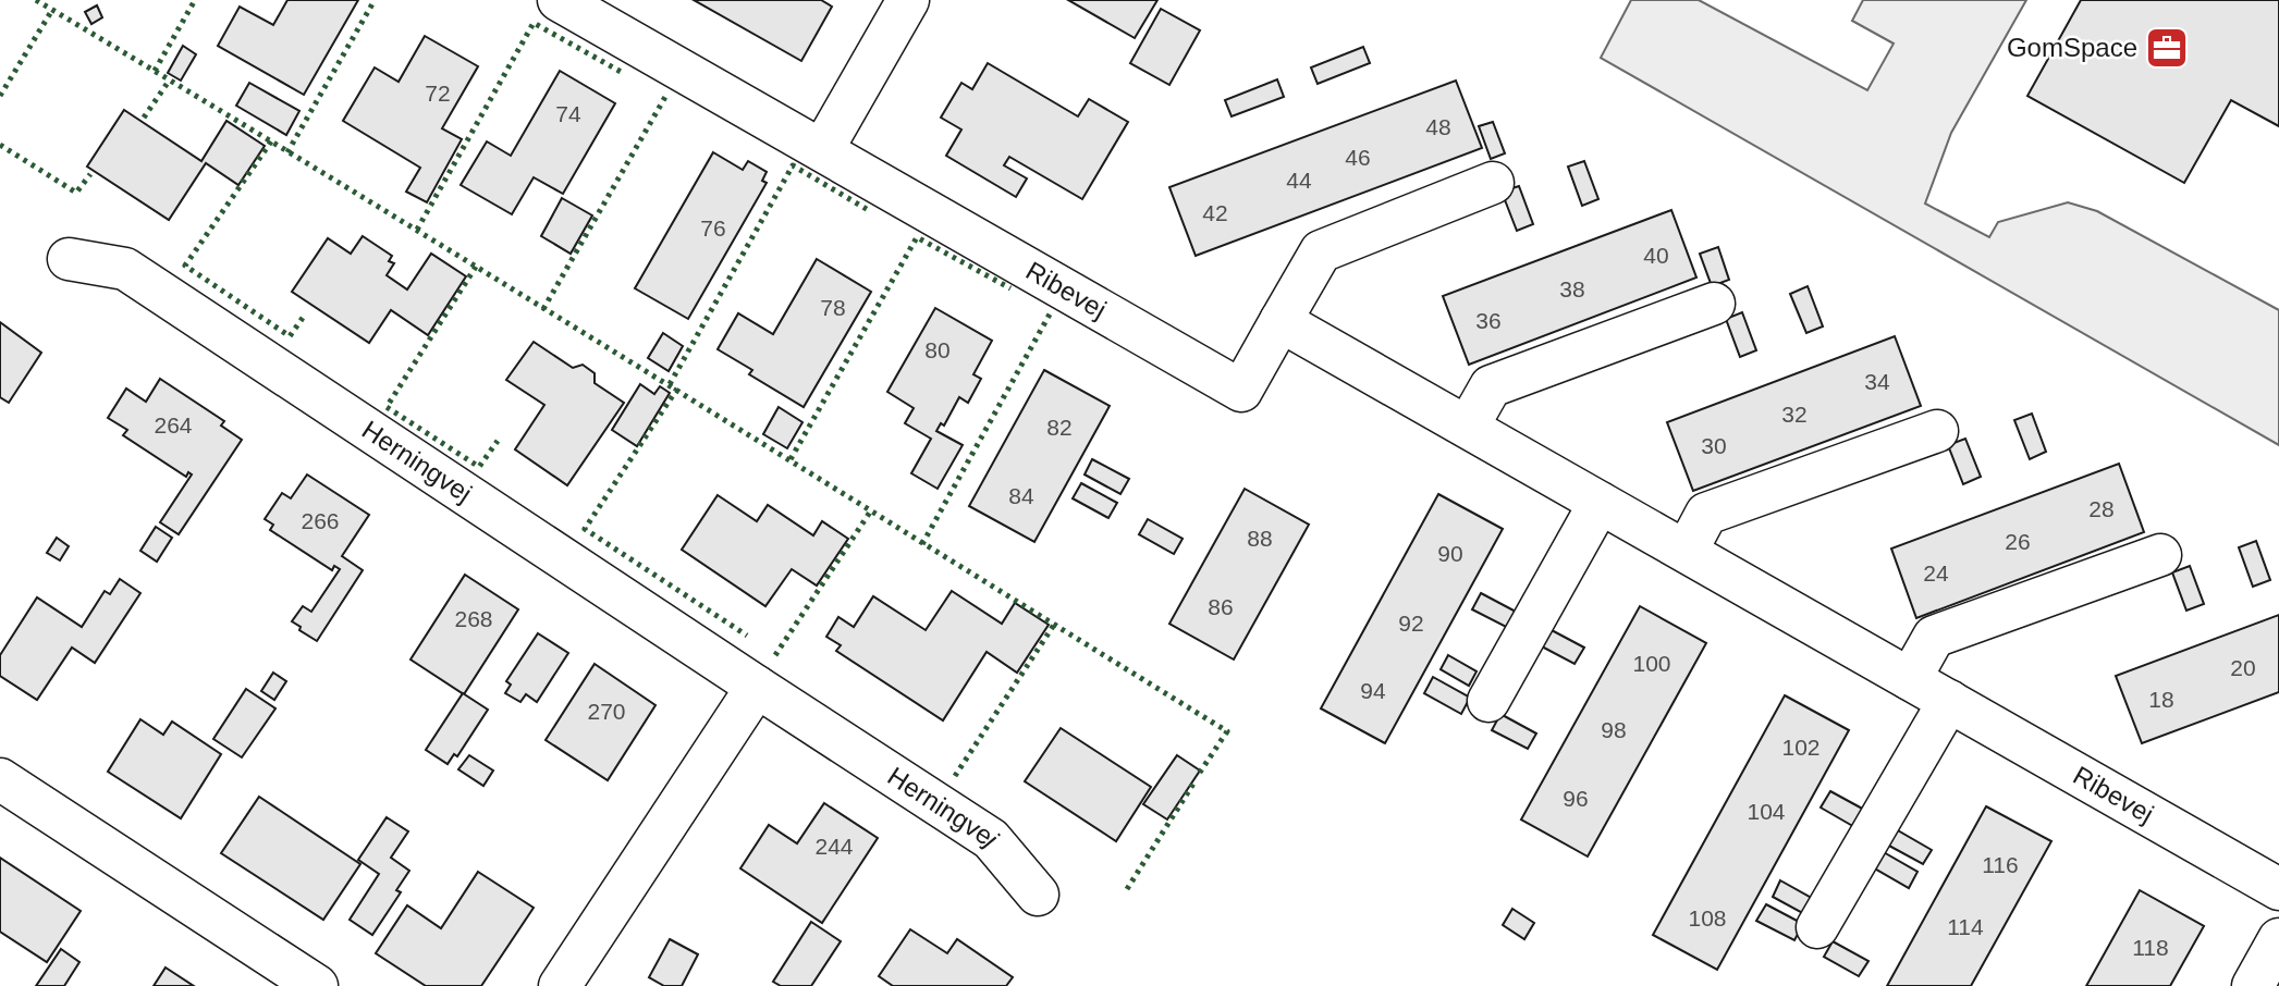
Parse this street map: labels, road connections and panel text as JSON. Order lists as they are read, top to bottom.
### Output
{
  "streets": {
    "street": ["Ribevej", "Herningvej"]
  },
  "places": {
    "office": ["GomSpace"]
  },
  "house_numbers": [
    "72",
    "74",
    "48",
    "46",
    "44",
    "42",
    "76",
    "40",
    "38",
    "78",
    "36",
    "80",
    "34",
    "32",
    "264",
    "82",
    "30",
    "84",
    "28",
    "266",
    "88",
    "26",
    "90",
    "24",
    "86",
    "268",
    "92",
    "100",
    "20",
    "94",
    "18",
    "270",
    "98",
    "102",
    "96",
    "104",
    "244",
    "116",
    "108",
    "114",
    "118"
  ]
}
